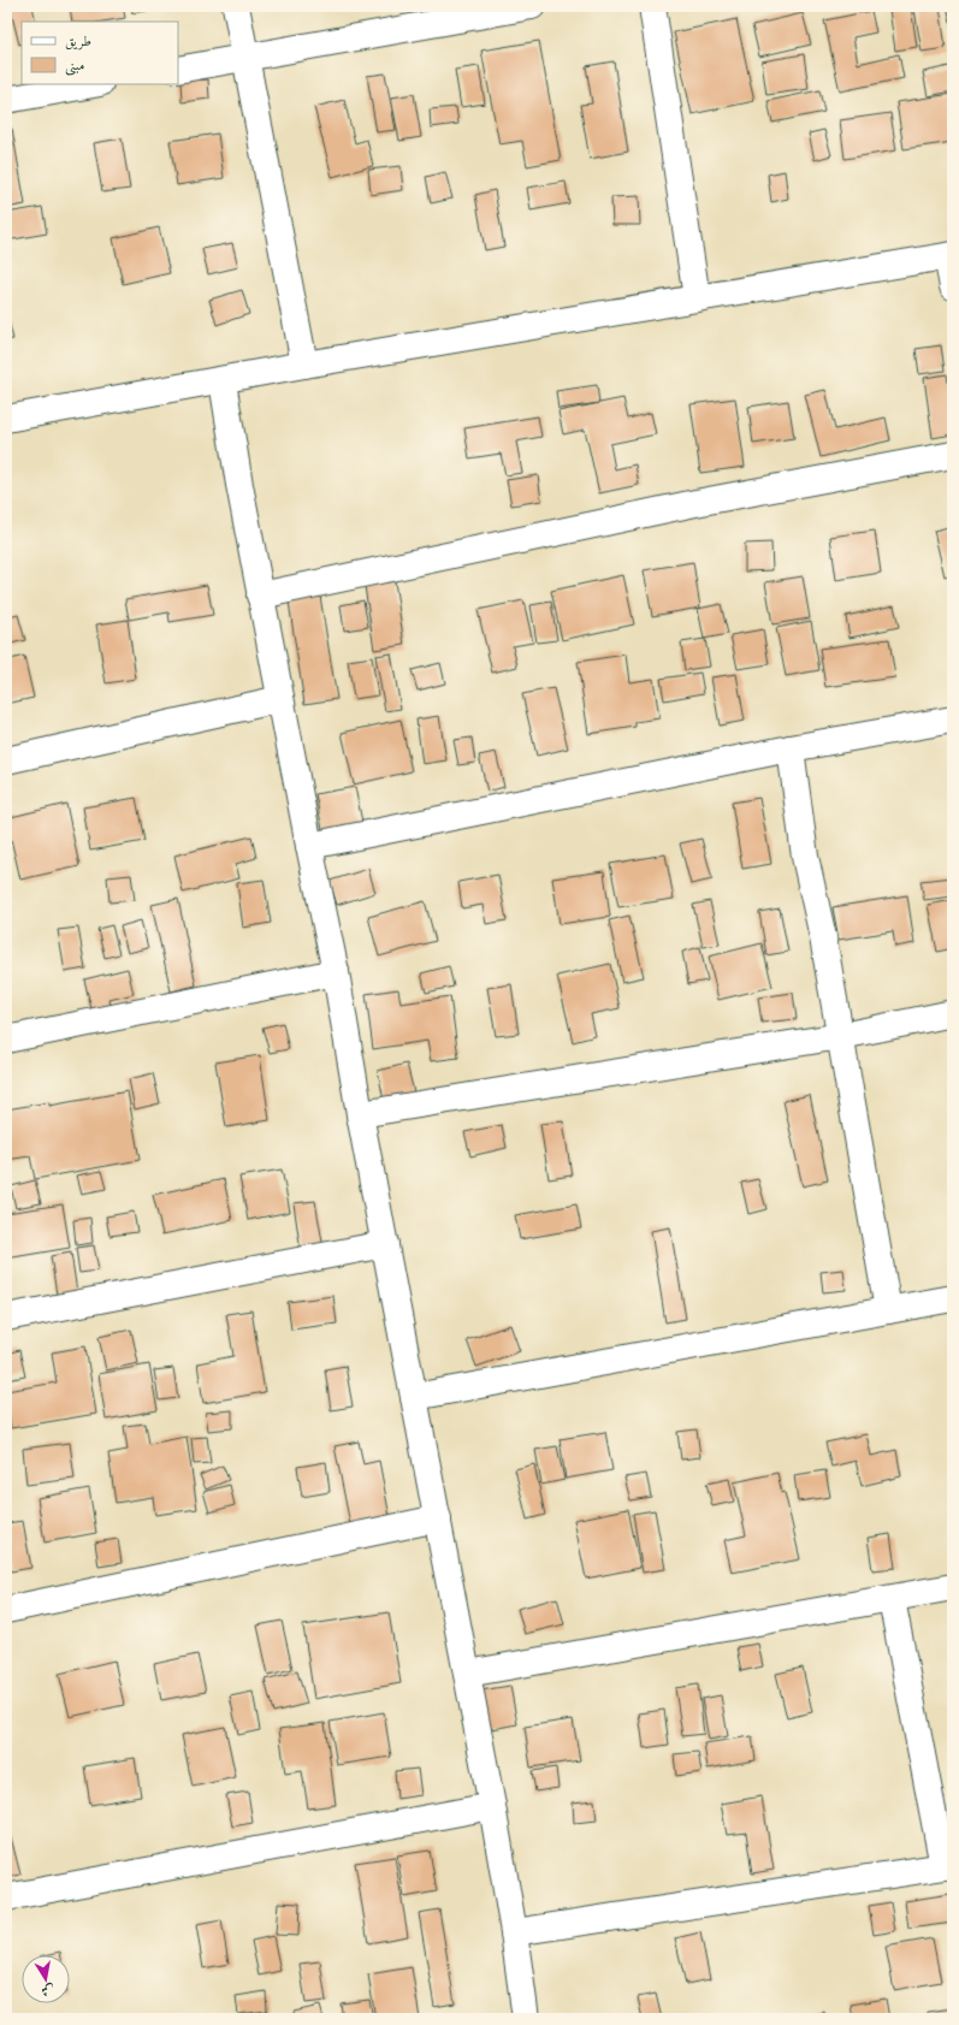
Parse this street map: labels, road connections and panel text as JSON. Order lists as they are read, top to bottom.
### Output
{
  "legend": ["طريق", "مبنى"],
  "north": "bottom"
}
